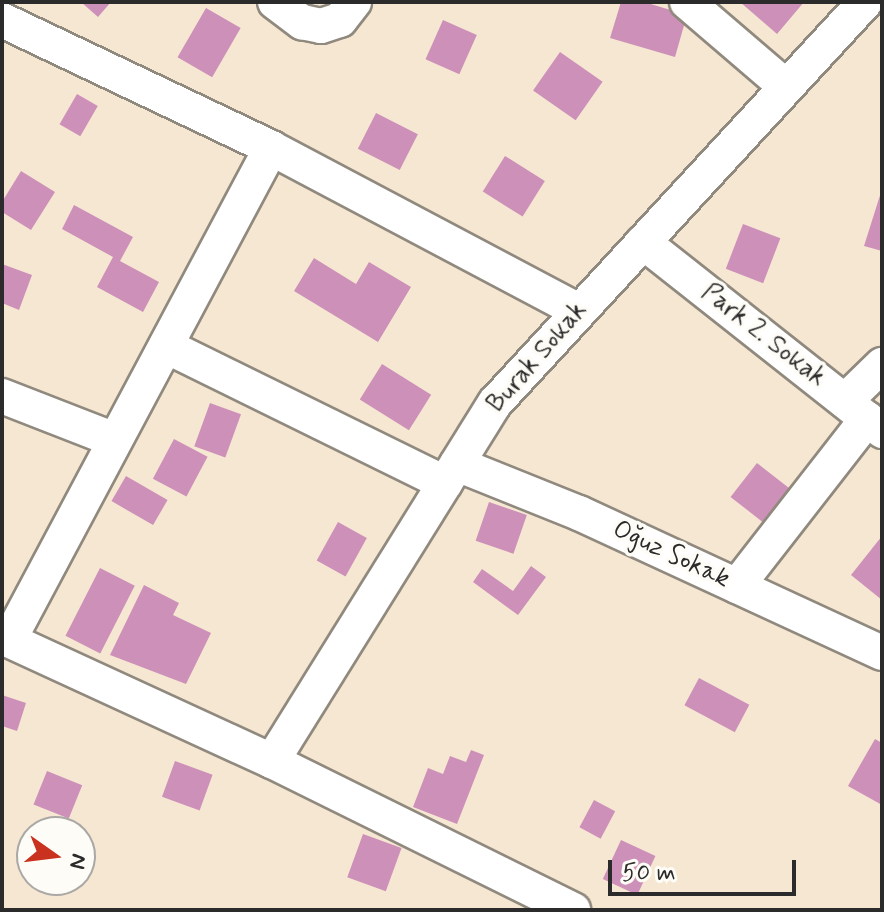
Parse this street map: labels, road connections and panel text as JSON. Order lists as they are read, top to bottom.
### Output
{
  "streets": {
    "street": ["Park 2. Sokak", "Burak Sokak", "Oğuz Sokak"]
  },
  "crossings": [
    ["Park 2. Sokak", "Burak Sokak"],
    ["Burak Sokak", "Oğuz Sokak"]
  ],
  "scale_bar": "50 m",
  "north": "right"
}
